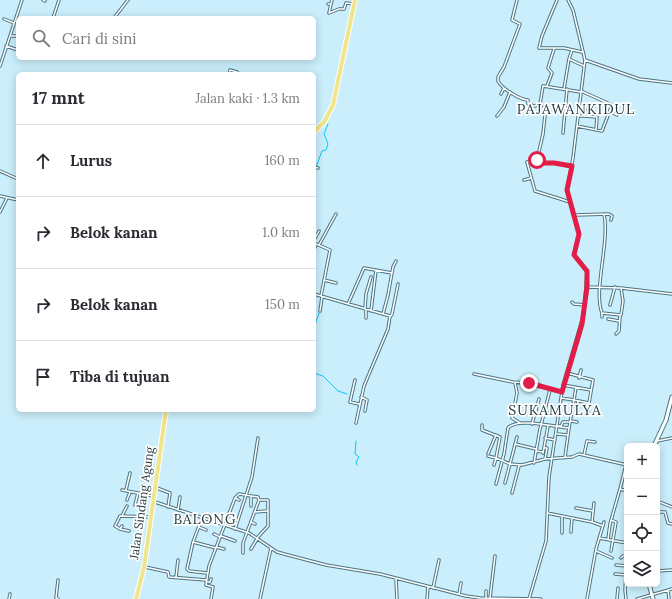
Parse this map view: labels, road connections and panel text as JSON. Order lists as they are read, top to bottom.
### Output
{
  "streets": {
    "main road": ["Jalan Sindang Agung"]
  },
  "districts": ["PAJAWANKIDUL", "SUKAMULYA", "BALONG"],
  "page": {
    "search": "Cari di sini",
    "heading": ["17 mnt", "Jalan kaki · 1.3 km"],
    "list": [
      ["Lurus", "160 m"],
      ["Belok kanan", "1.0 km"],
      ["Belok kanan", "150 m"],
      "Tiba di tujuan"
    ],
    "map_buttons": ["+", "−"]
  }
}
